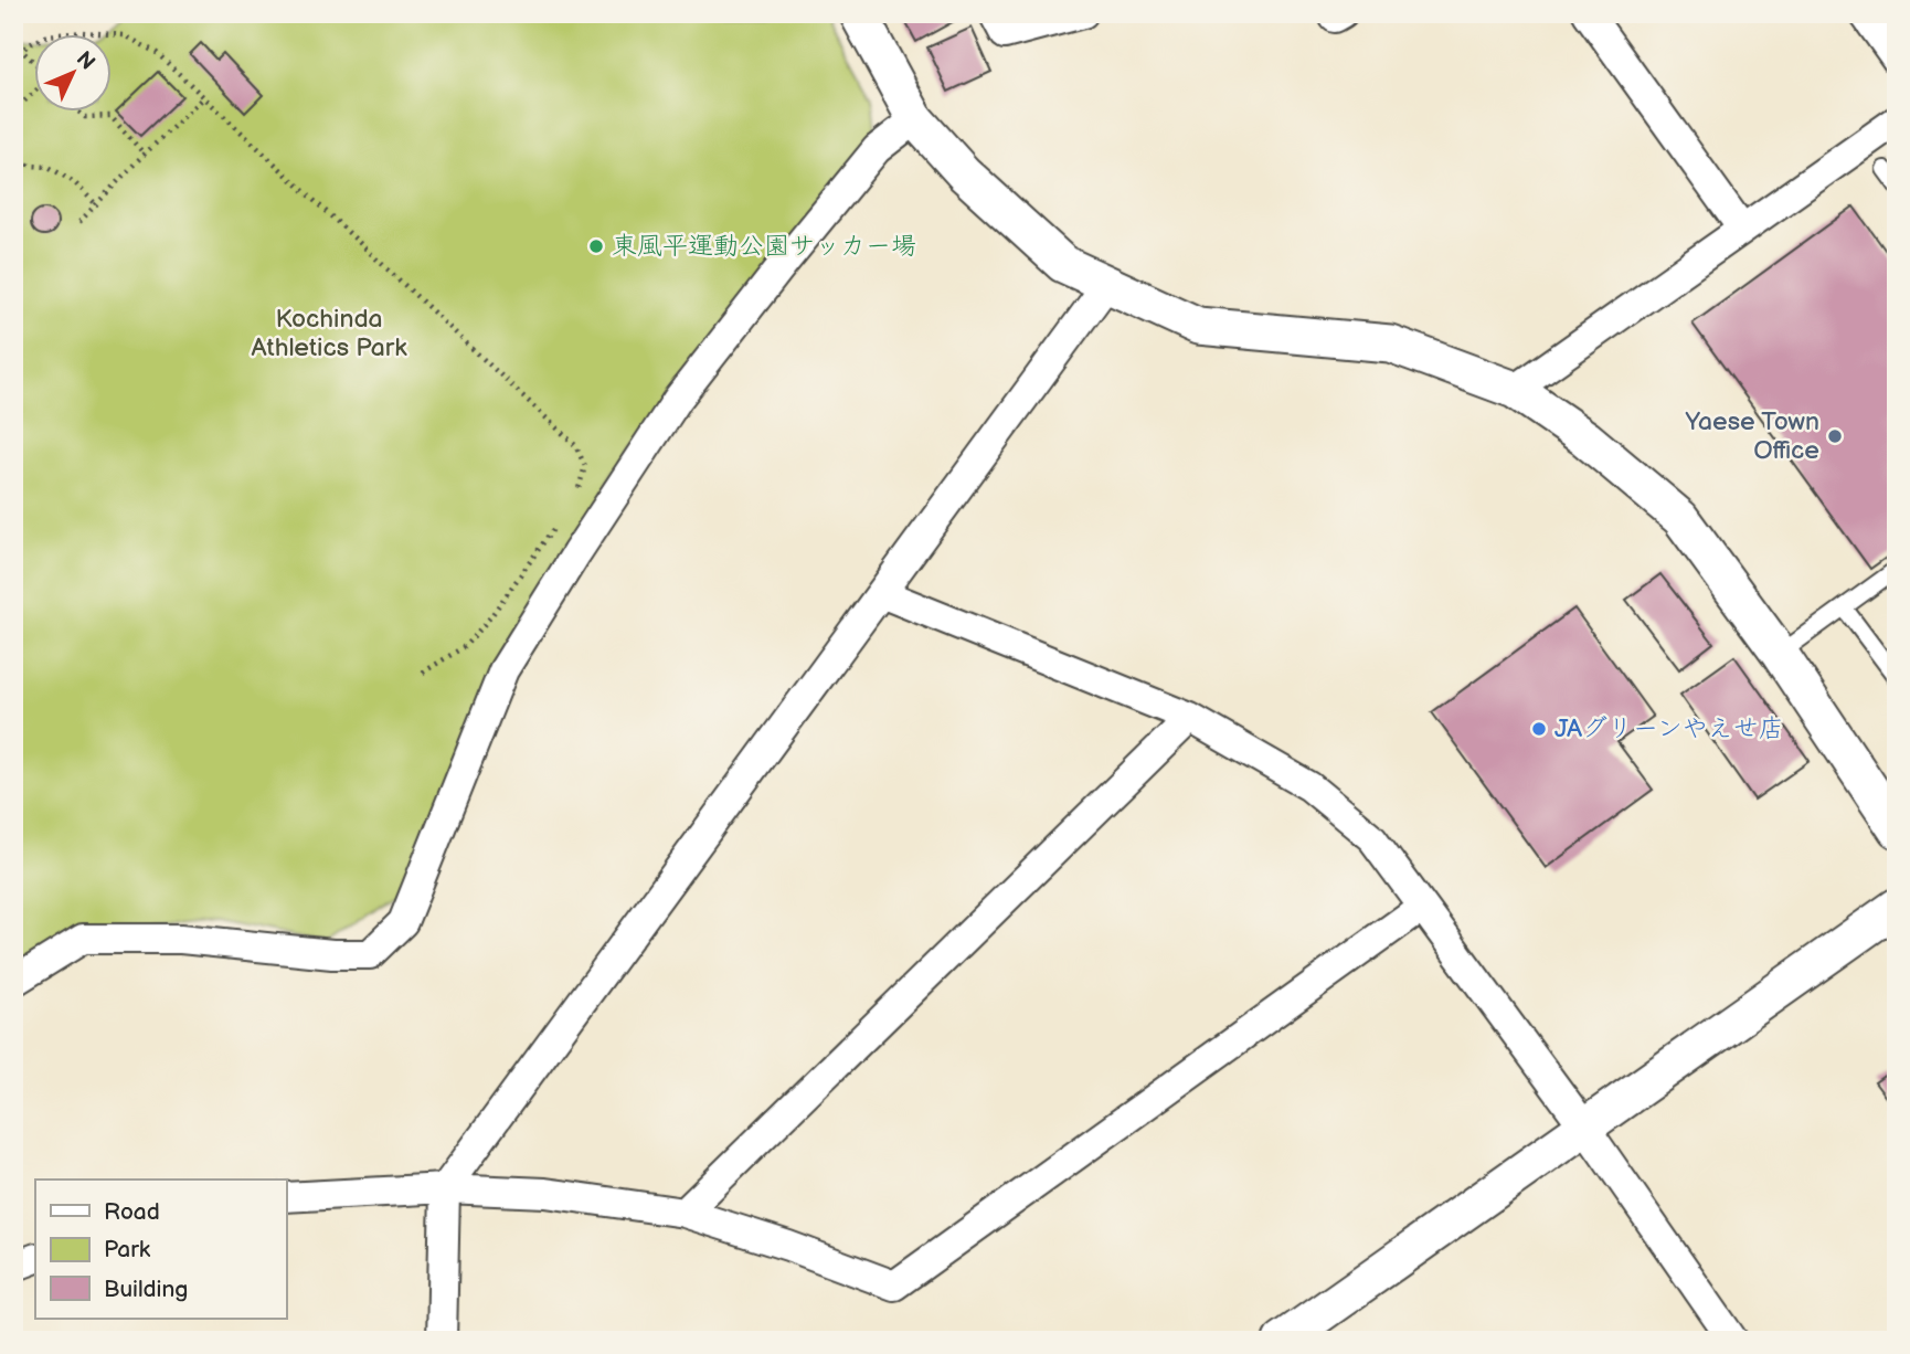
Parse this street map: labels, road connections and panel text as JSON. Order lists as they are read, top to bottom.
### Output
{
  "parks": ["Kochinda Athletics Park"],
  "places": ["東風平運動公園サッカー場", "Yaese Town Office", "JAグリーンやえせ店"],
  "legend": ["Road", "Park", "Building"],
  "north": "top right"
}
